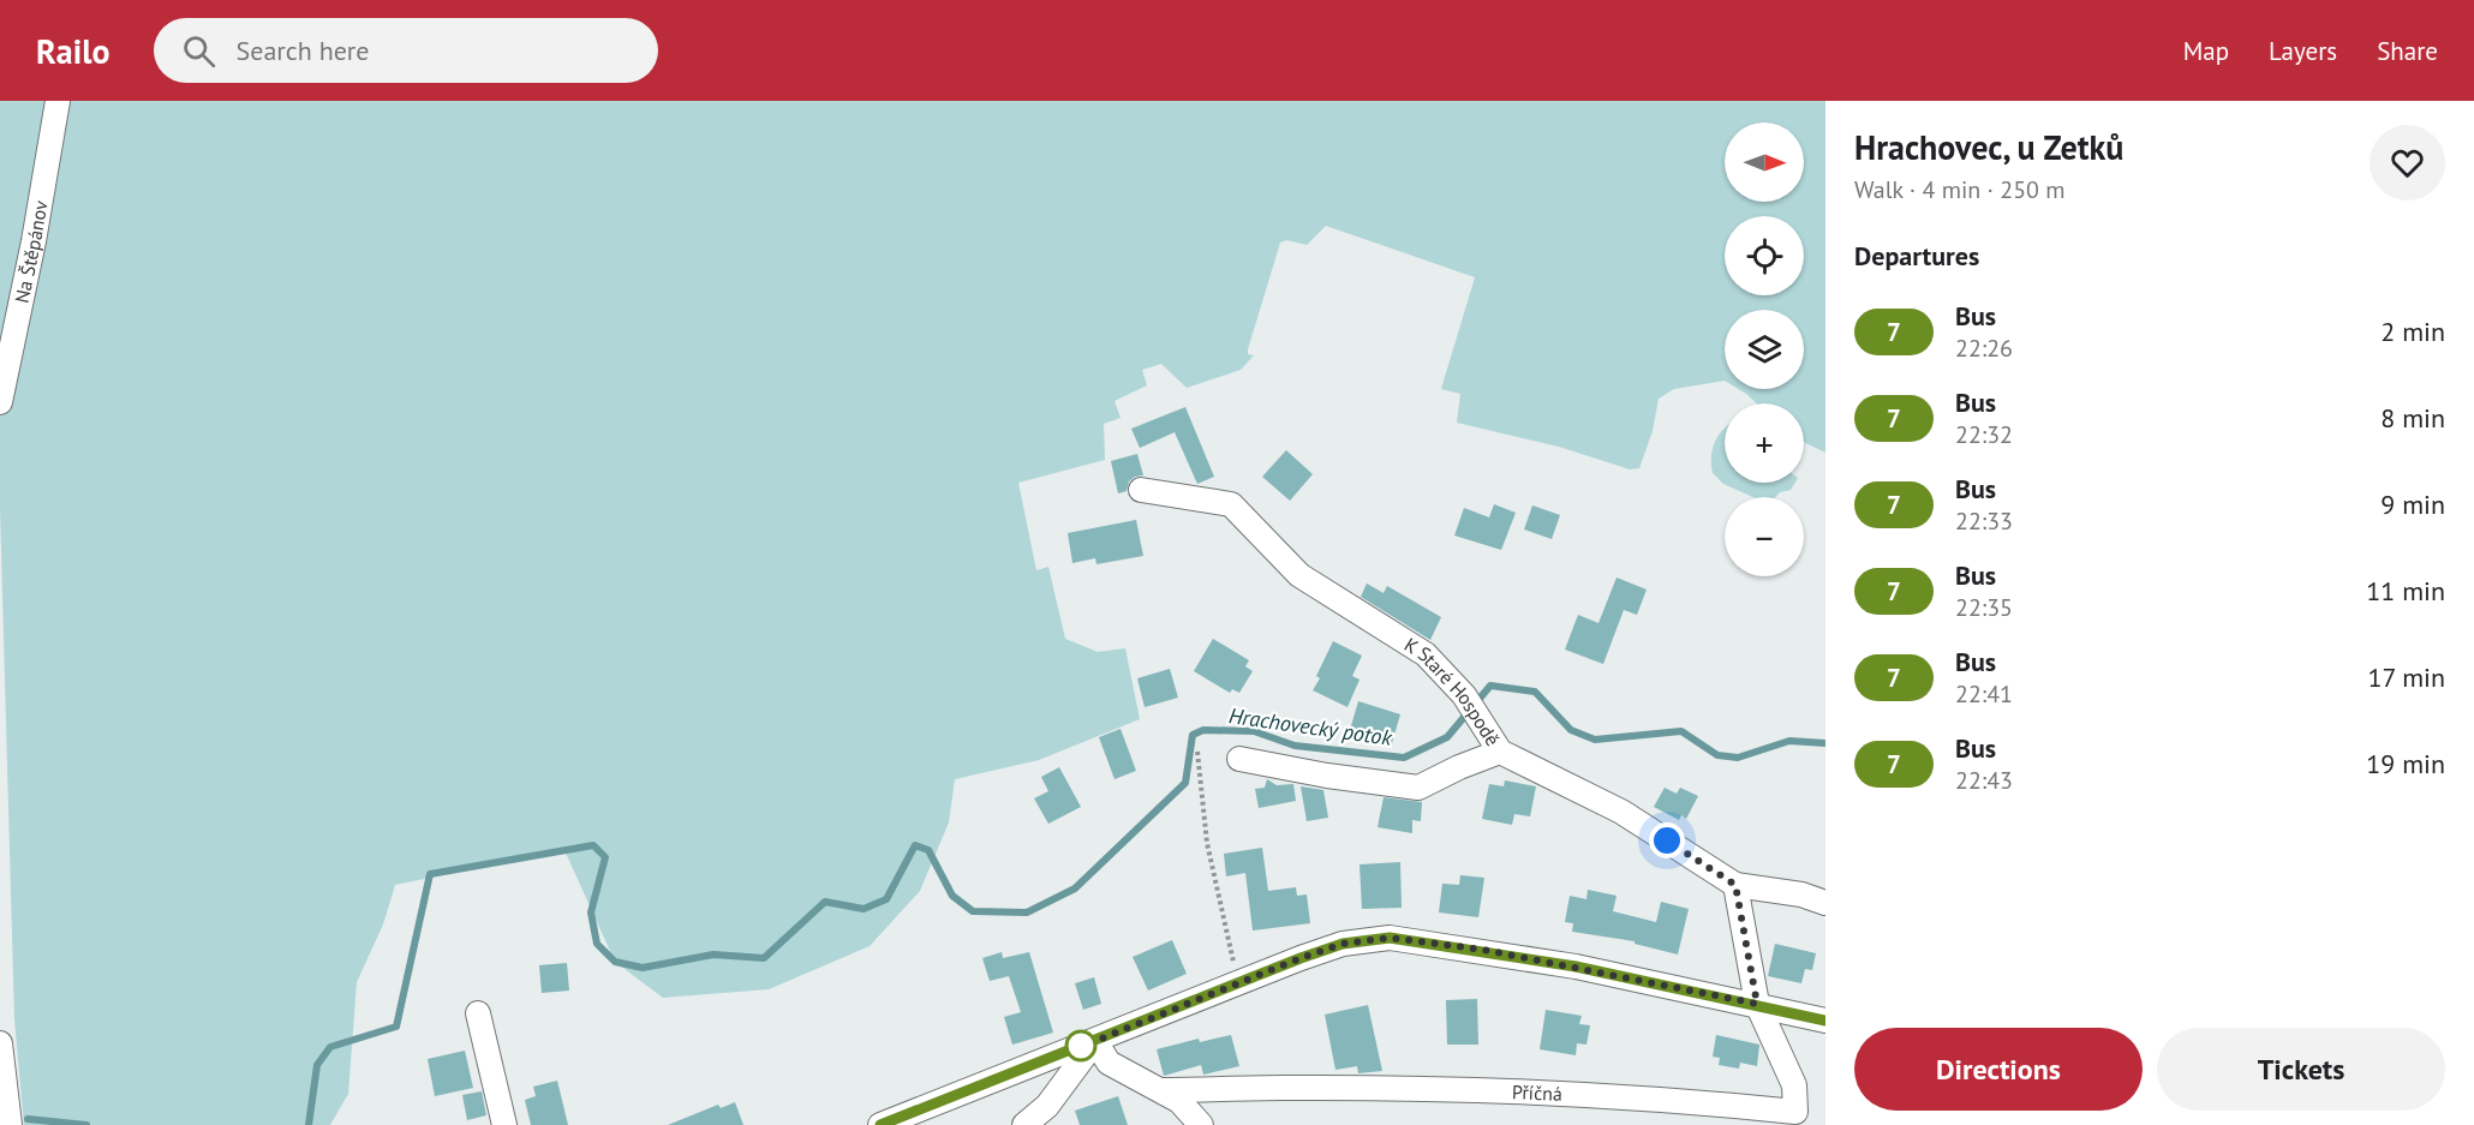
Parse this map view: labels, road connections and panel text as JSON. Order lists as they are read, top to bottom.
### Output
{
  "streets": {
    "street": ["Na Štěpánov", "K Staré Hospodě", "Příčná"]
  },
  "water": ["Hrachovecký potok"],
  "lines": ["bus line 7"],
  "north": "right",
  "page": {
    "header": "Railo",
    "search": "Search here",
    "nav": ["Map", "Layers", "Share"],
    "heading": [
      ["Hrachovec, u Zetků", "Walk · 4 min · 250 m"],
      "Departures"
    ],
    "map_buttons": ["+", "−"],
    "list": [
      {
        "mark": "7",
        "name": "Bus",
        "note": "22:26",
        "value": "2 min"
      },
      {
        "mark": "7",
        "name": "Bus",
        "note": "22:32",
        "value": "8 min"
      },
      {
        "mark": "7",
        "name": "Bus",
        "note": "22:33",
        "value": "9 min"
      },
      {
        "mark": "7",
        "name": "Bus",
        "note": "22:35",
        "value": "11 min"
      },
      {
        "mark": "7",
        "name": "Bus",
        "note": "22:41",
        "value": "17 min"
      },
      {
        "mark": "7",
        "name": "Bus",
        "note": "22:43",
        "value": "19 min"
      }
    ],
    "buttons": ["Directions", "Tickets"]
  }
}
